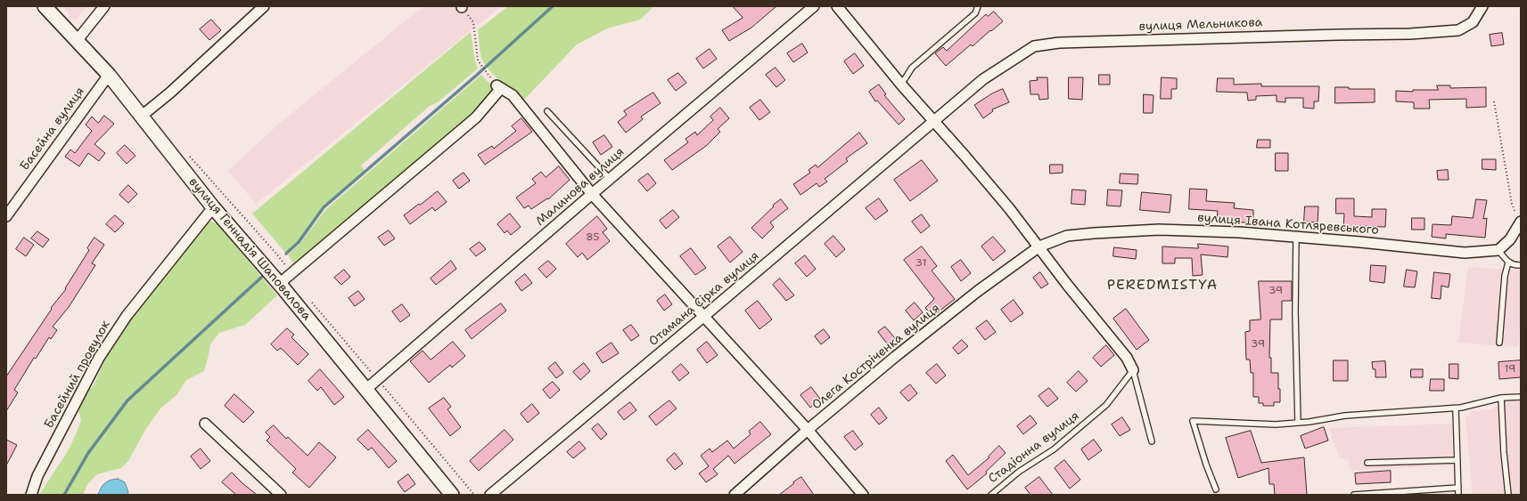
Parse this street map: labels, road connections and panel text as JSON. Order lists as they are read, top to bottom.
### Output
{
  "streets": {
    "street": [
      "вулиця Мельникова",
      "Басейна вулиця",
      "Малинова вулиця",
      "вулиця Івана Котляревського",
      "вулиця Геннадія Шаповалова",
      "Отамана Сірка вулиця",
      "Олега Костріченка вулиця",
      "Басейний провулок"
    ],
    "lane": ["Стадіонна вулиця"]
  },
  "crossings": [
    ["вулиця Мельникова", "Отамана Сірка вулиця"],
    ["Басейна вулиця", "вулиця Геннадія Шаповалова"],
    ["Малинова вулиця", "вулиця Геннадія Шаповалова"],
    ["вулиця Івана Котляревського", "Олега Костріченка вулиця"],
    ["вулиця Геннадія Шаповалова", "Басейний провулок"]
  ],
  "districts": ["PEREDMISTYA"],
  "house_numbers": [
    "85",
    "31",
    "39",
    "39",
    "19"
  ]
}
